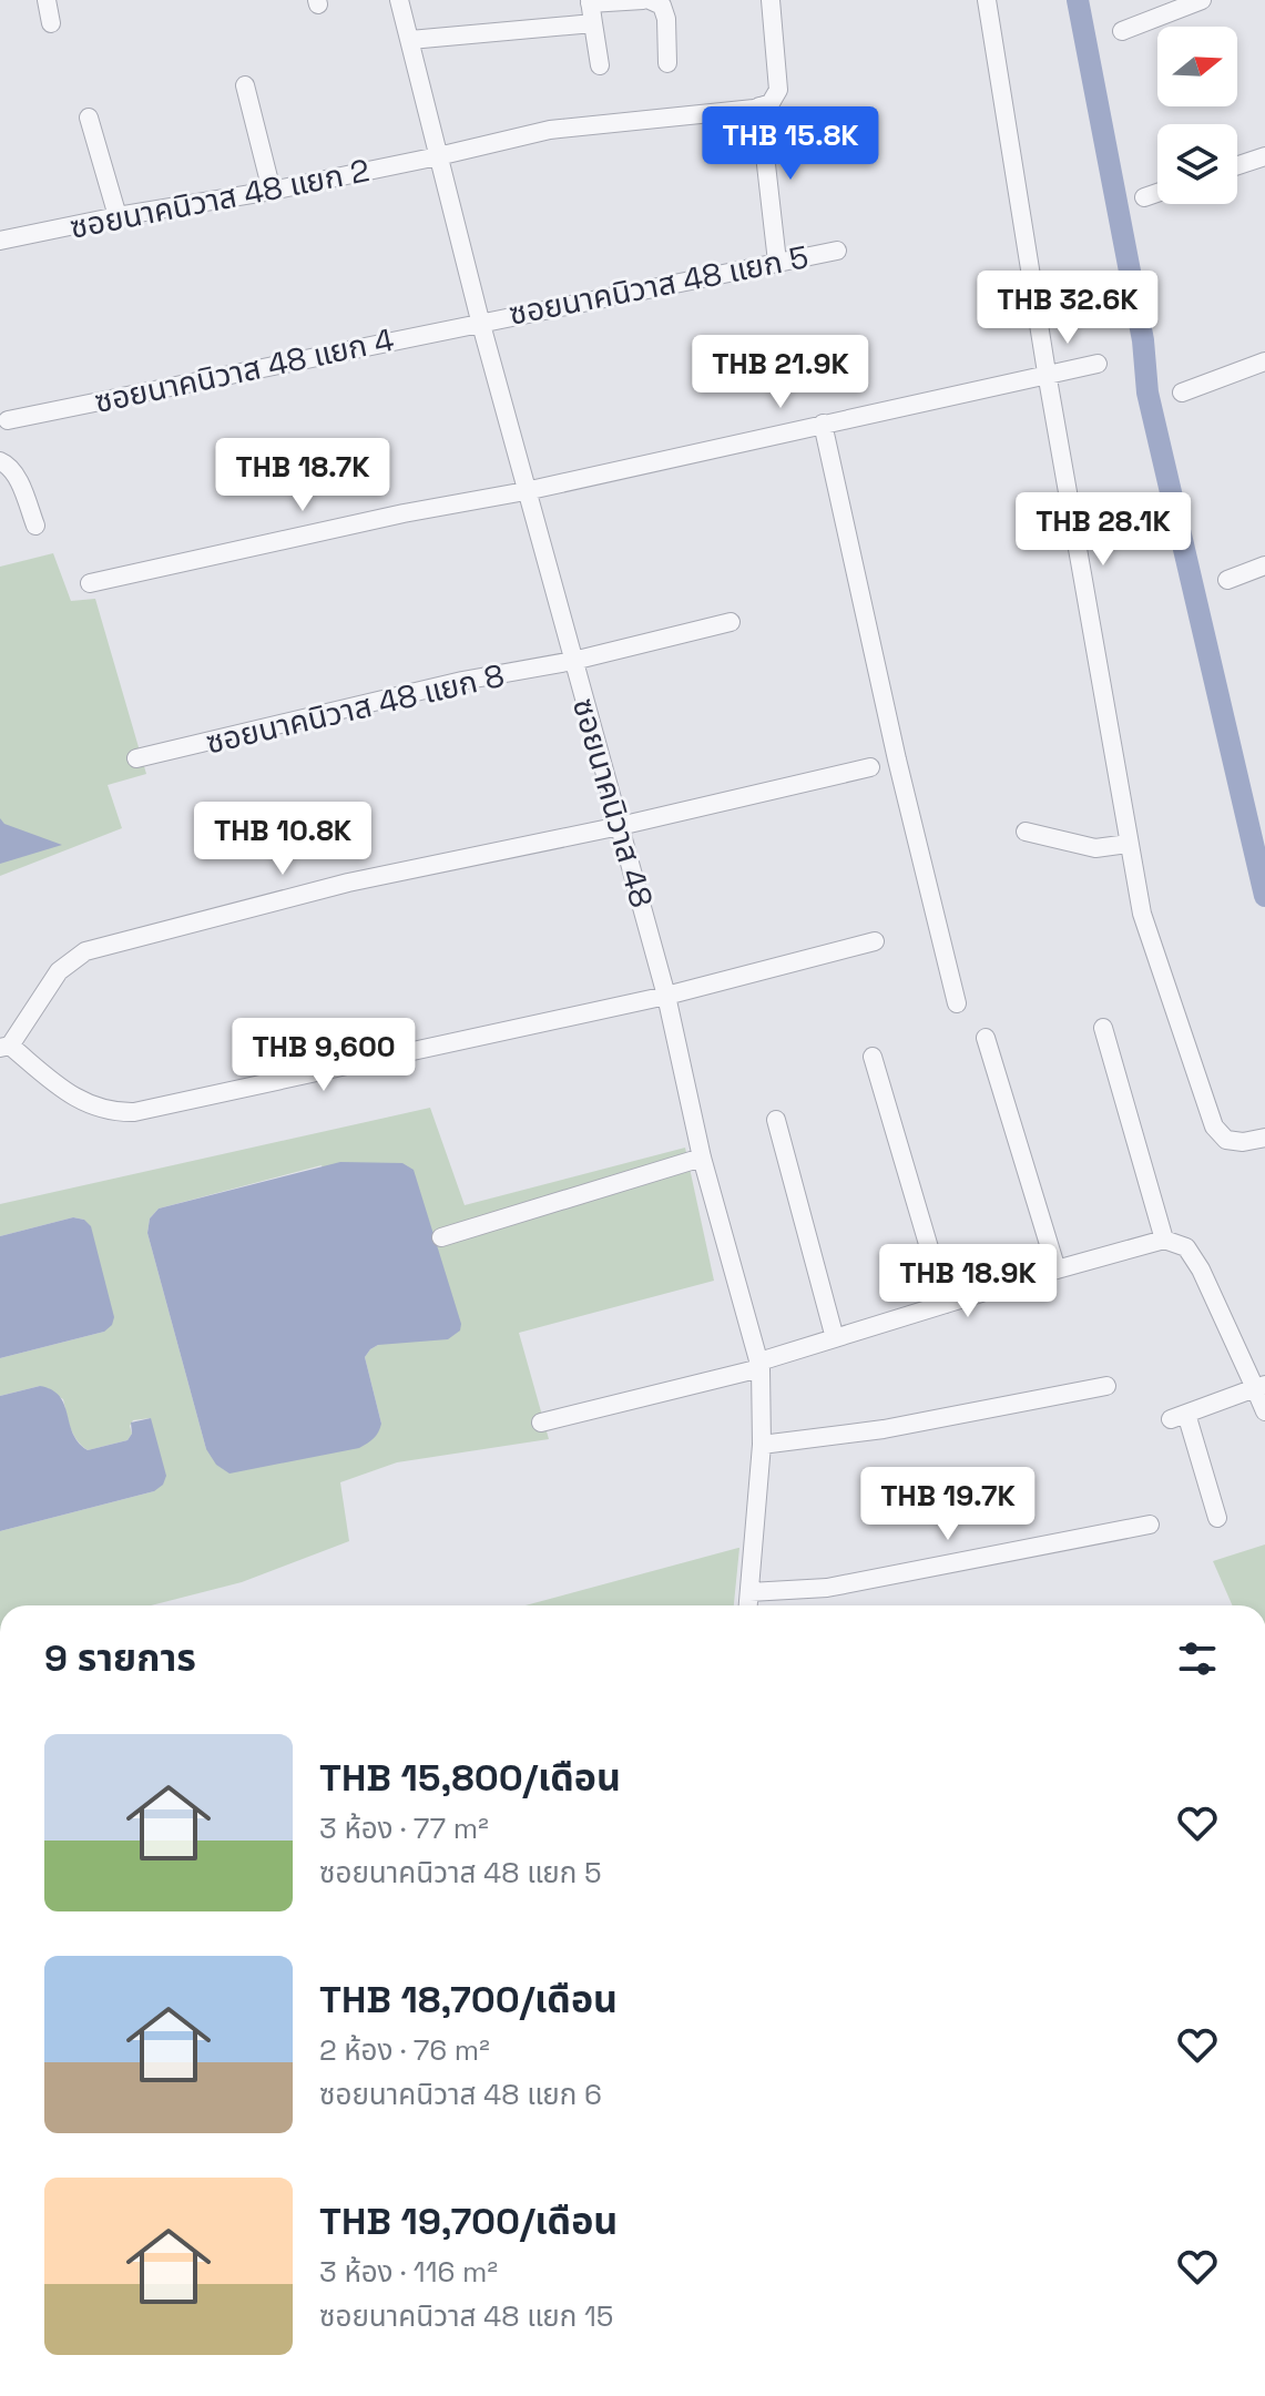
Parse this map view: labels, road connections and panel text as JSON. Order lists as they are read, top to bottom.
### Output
{
  "streets": {
    "street": [
      "ซอยนาคนิวาส 48 แยก 2",
      "ซอยนาคนิวาส 48 แยก 5",
      "ซอยนาคนิวาส 48 แยก 4",
      "ซอยนาคนิวาส 48 แยก 8",
      "ซอยนาคนิวาส 48"
    ]
  },
  "crossings": [
    ["ซอยนาคนิวาส 48 แยก 2", "ซอยนาคนิวาส 48"],
    ["ซอยนาคนิวาส 48 แยก 5", "ซอยนาคนิวาส 48 แยก 4"],
    ["ซอยนาคนิวาส 48 แยก 5", "ซอยนาคนิวาส 48"],
    ["ซอยนาคนิวาส 48 แยก 4", "ซอยนาคนิวาส 48"],
    ["ซอยนาคนิวาส 48 แยก 8", "ซอยนาคนิวาส 48"]
  ],
  "north": "right",
  "page": {
    "price": [
      "THB 15.8K",
      "THB 32.6K",
      "THB 21.9K",
      "THB 18.7K",
      "THB 28.1K",
      "THB 10.8K",
      "THB 9,600",
      "THB 18.9K",
      "THB 19.7K"
    ],
    "heading": "9 รายการ",
    "list": [
      {
        "name": "THB 15,800/เดือน",
        "note": "3 ห้อง · 77 m² · ซอยนาคนิวาส 48 แยก 5"
      },
      {
        "name": "THB 18,700/เดือน",
        "note": "2 ห้อง · 76 m² · ซอยนาคนิวาส 48 แยก 6"
      },
      {
        "name": "THB 19,700/เดือน",
        "note": "3 ห้อง · 116 m² · ซอยนาคนิวาส 48 แยก 15"
      }
    ]
  }
}
